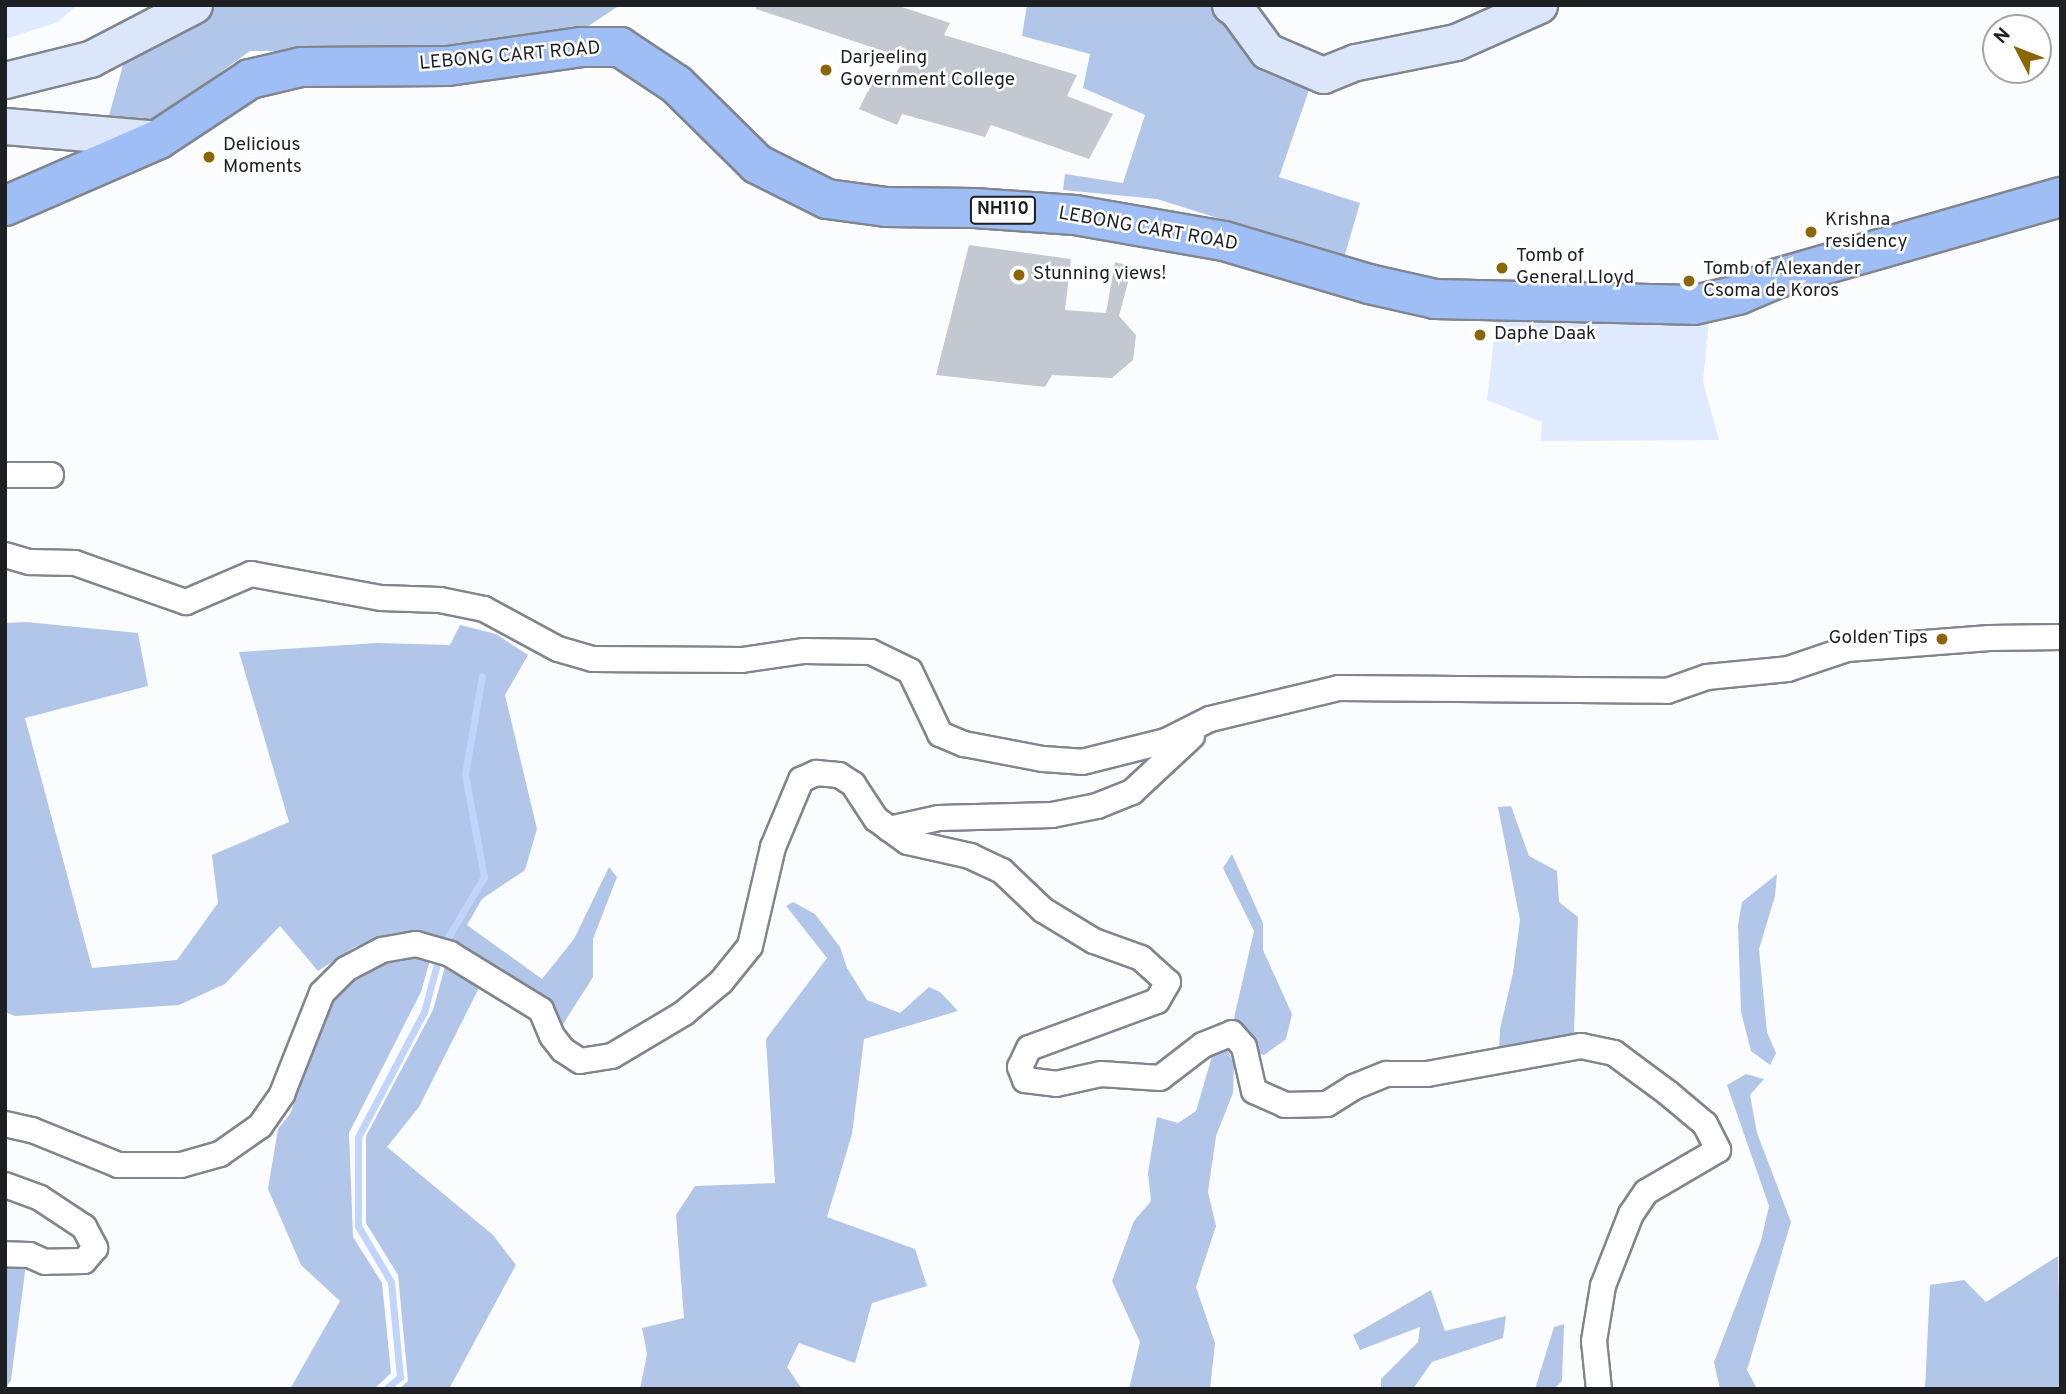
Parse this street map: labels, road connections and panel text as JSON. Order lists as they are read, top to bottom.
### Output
{
  "streets": {
    "highway": ["LEBONG CART ROAD", "NH110"]
  },
  "places": [
    "Darjeeling Government College",
    "Delicious Moments",
    "Krishna residency",
    "Tomb of General Lloyd",
    "Stunning views!",
    "Tomb of Alexander Csoma de Koros",
    "Daphe Daak",
    "Golden Tips"
  ],
  "north": "top left"
}
